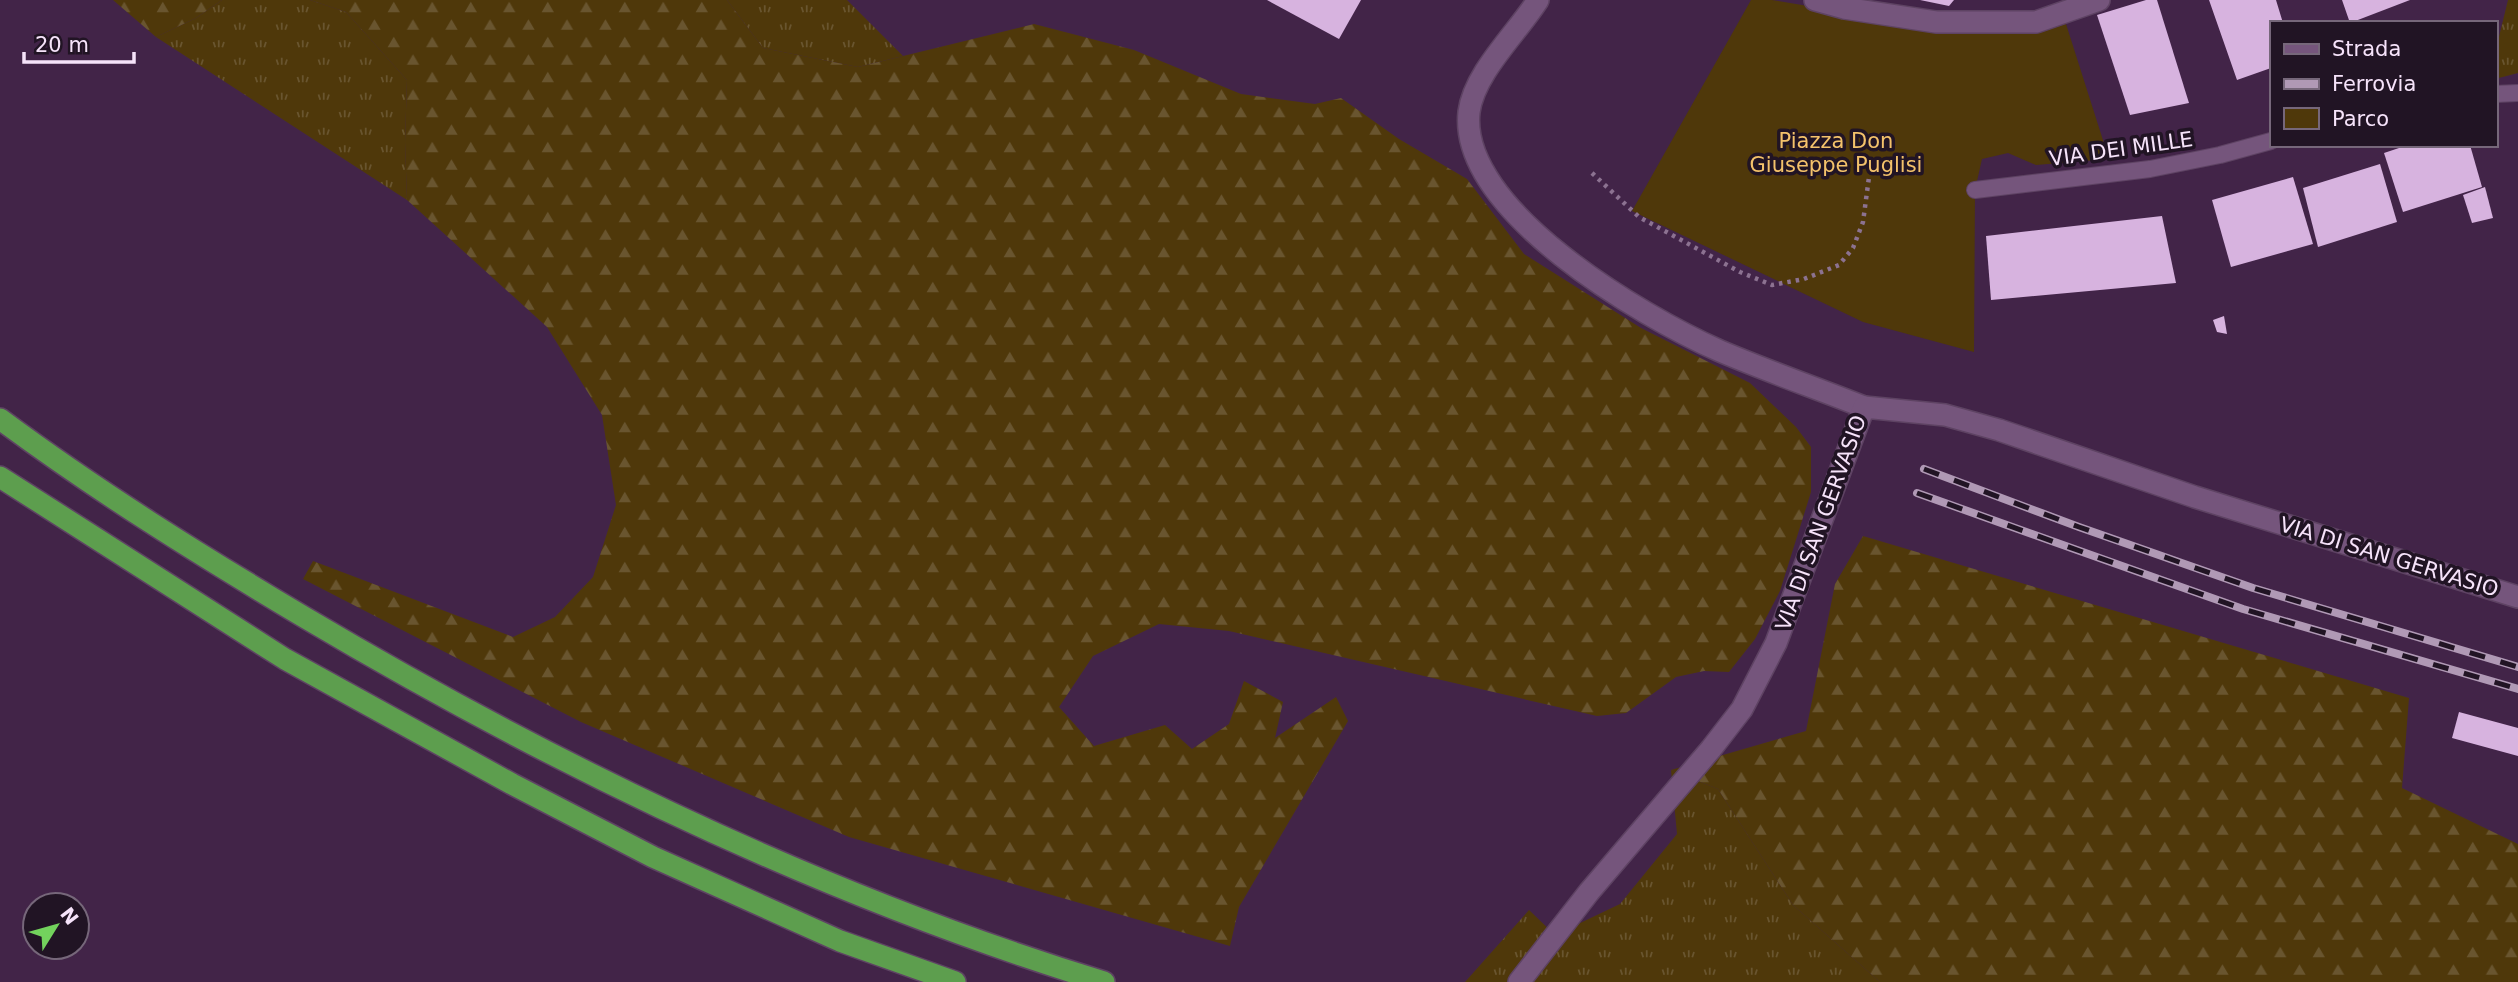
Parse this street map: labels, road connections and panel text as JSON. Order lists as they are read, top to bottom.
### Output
{
  "streets": {
    "street": ["VIA DI SAN GERVASIO"],
    "lane": ["VIA DEI MILLE"]
  },
  "parks": ["Piazza Don Giuseppe Puglisi"],
  "legend": ["Strada", "Ferrovia", "Parco"],
  "scale_bar": "20 m",
  "north": "top right"
}
